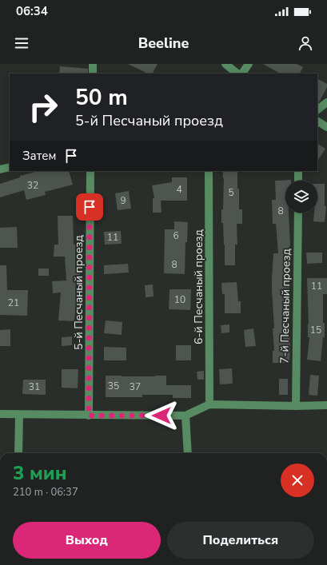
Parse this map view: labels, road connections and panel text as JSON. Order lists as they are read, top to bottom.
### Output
{
  "streets": {
    "street": ["6-й Песчаный проезд", "5-й Песчаный проезд", "7-й Песчаный проезд"]
  },
  "house_numbers": [
    "32",
    "4",
    "5",
    "9",
    "8",
    "6",
    "11",
    "8",
    "11",
    "10",
    "21",
    "15",
    "35",
    "31",
    "37"
  ],
  "page": {
    "status": "06:34",
    "header": "Beeline",
    "turn": ["50 m", "5-й Песчаный проезд"],
    "then": "Затем",
    "heading": ["3 мин", "210 m · 06:37"],
    "buttons": ["Выход", "Поделиться"]
  }
}
